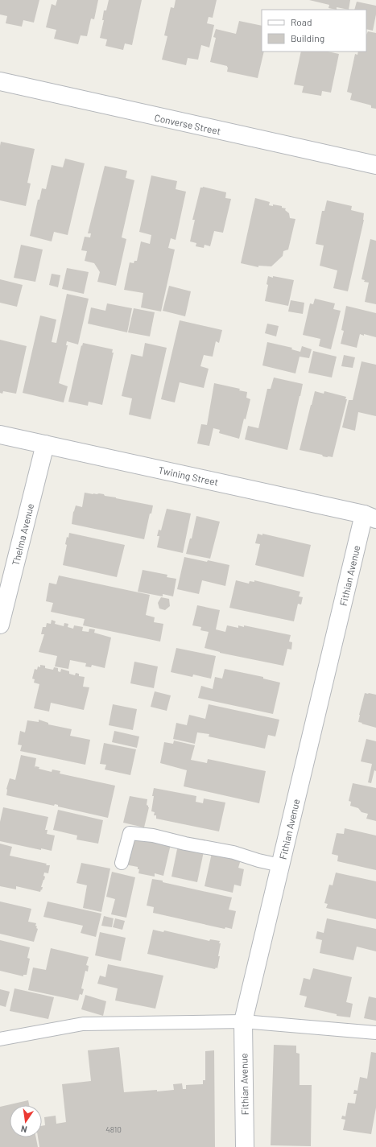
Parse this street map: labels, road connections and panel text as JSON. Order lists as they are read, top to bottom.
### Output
{
  "streets": {
    "street": [
      "Converse Street",
      "Twining Street",
      "Thelma Avenue",
      "Fithian Avenue"
    ]
  },
  "crossings": [
    ["Twining Street", "Thelma Avenue"],
    ["Twining Street", "Fithian Avenue"]
  ],
  "house_numbers": ["4810"],
  "legend": ["Road", "Building"],
  "north": "bottom"
}
